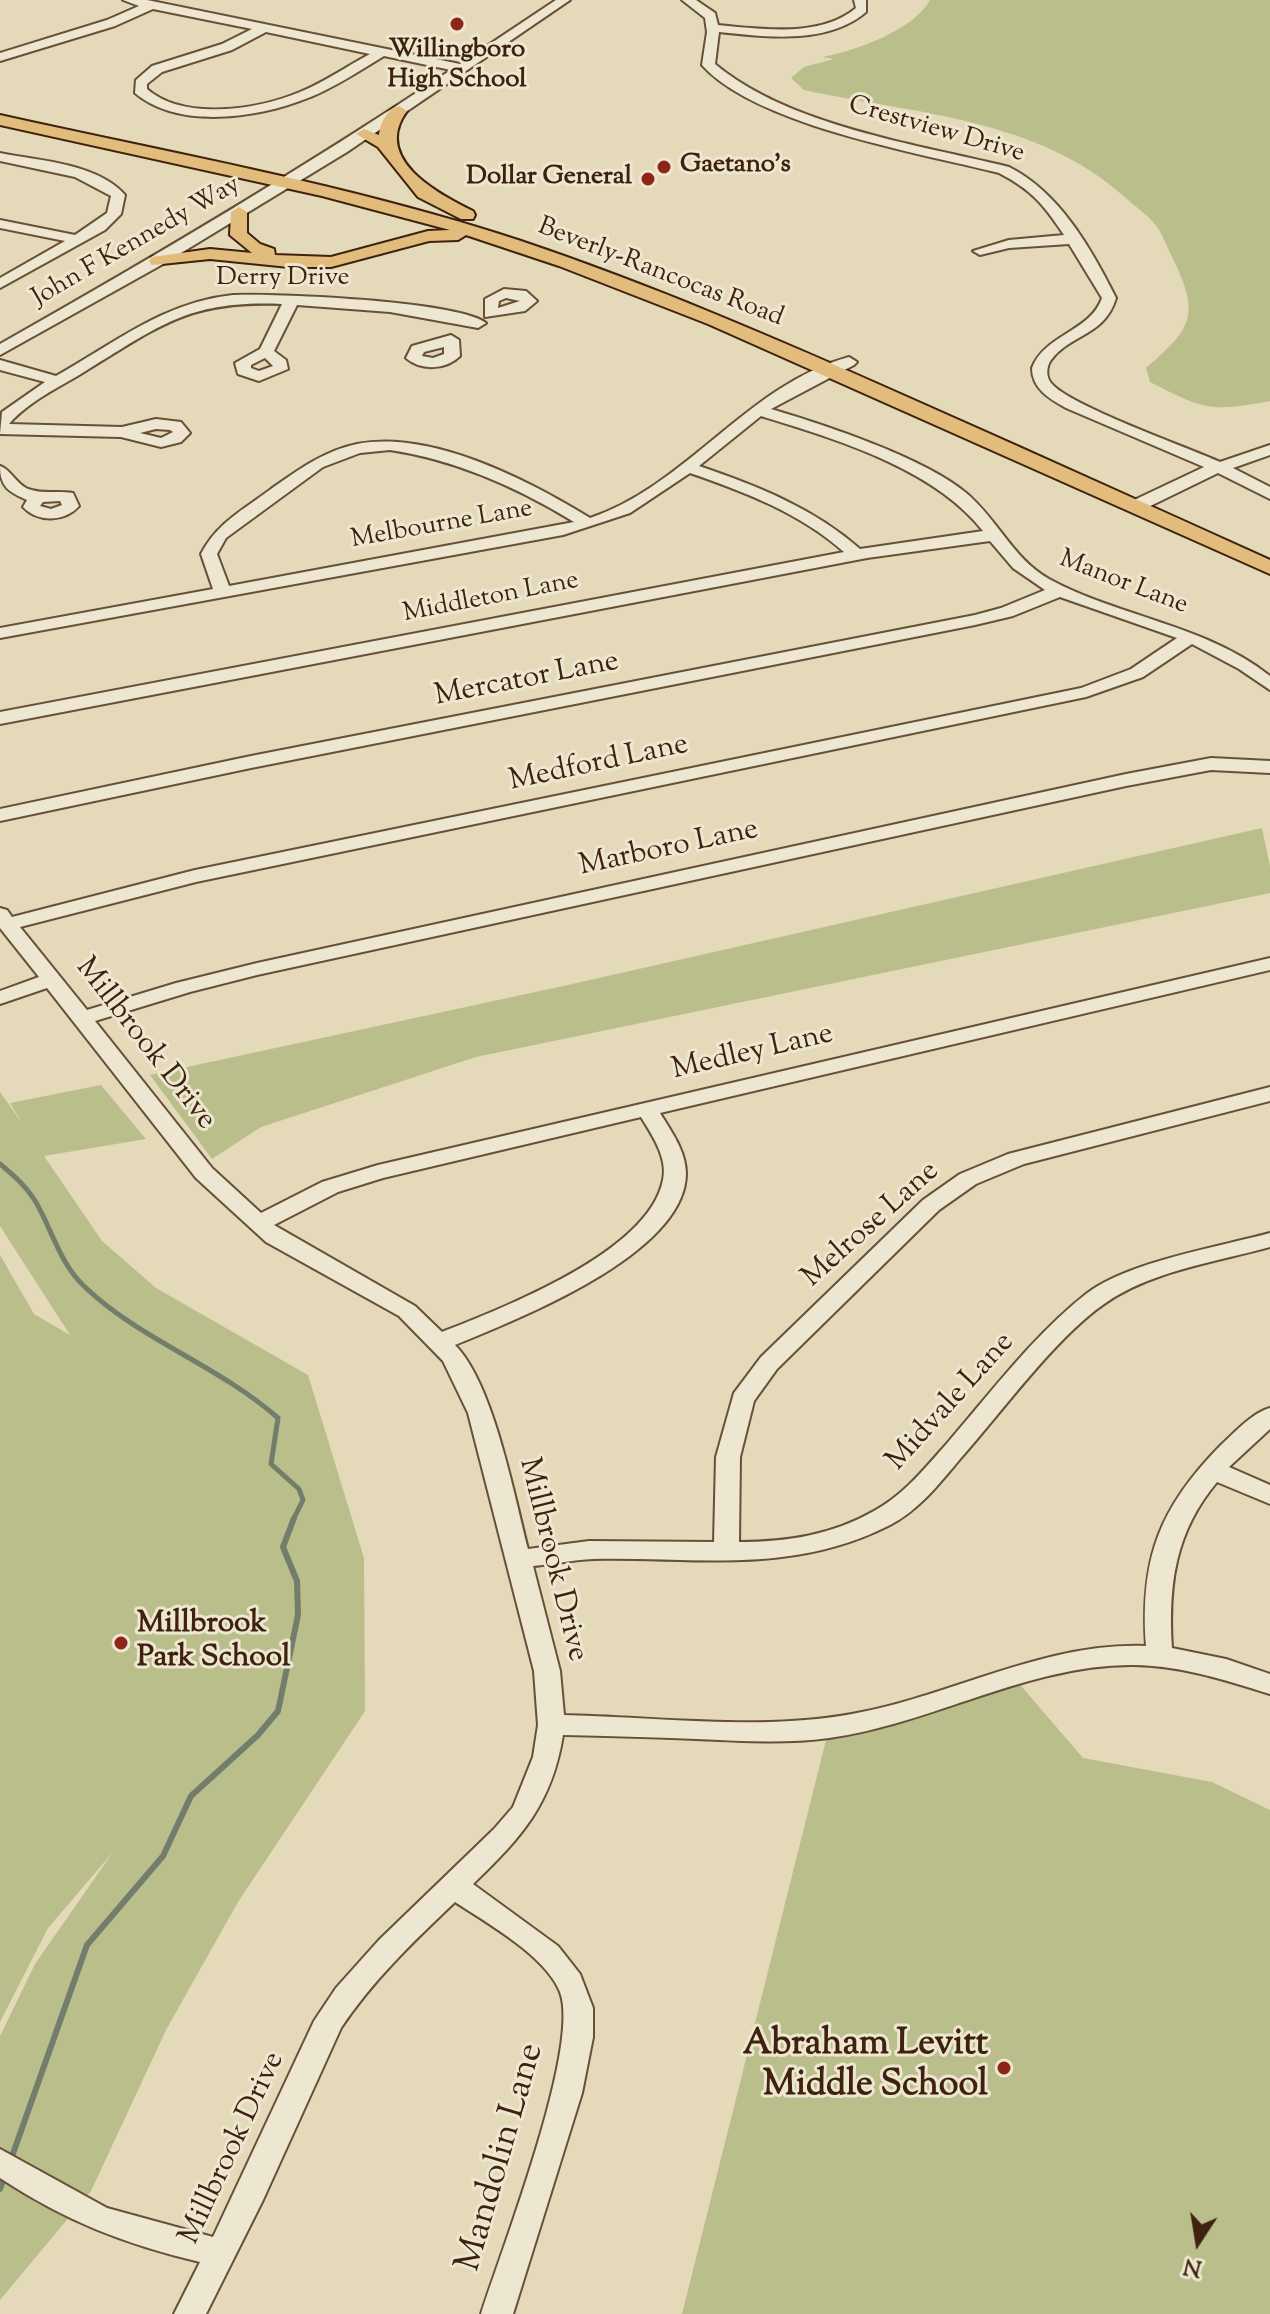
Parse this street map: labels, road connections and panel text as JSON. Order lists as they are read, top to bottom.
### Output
{
  "streets": {
    "main road": ["Beverly-Rancocas Road"],
    "street": [
      "Crestview Drive",
      "John F Kennedy Way",
      "Derry Drive",
      "Melbourne Lane",
      "Manor Lane",
      "Middleton Lane",
      "Mercator Lane",
      "Medford Lane",
      "Marboro Lane",
      "Millbrook Drive",
      "Medley Lane",
      "Melrose Lane",
      "Midvale Lane",
      "Mandolin Lane"
    ]
  },
  "crossings": [
    ["John F Kennedy Way", "Beverly-Rancocas Road"],
    ["Beverly-Rancocas Road", "Melbourne Lane"],
    ["Melbourne Lane", "Manor Lane"],
    ["Manor Lane", "Middleton Lane"],
    ["Manor Lane", "Mercator Lane"],
    ["Manor Lane", "Medford Lane"],
    ["Medford Lane", "Millbrook Drive"],
    ["Marboro Lane", "Millbrook Drive"],
    ["Millbrook Drive", "Medley Lane"],
    ["Millbrook Drive", "Midvale Lane"],
    ["Millbrook Drive", "Mandolin Lane"],
    ["Melrose Lane", "Midvale Lane"]
  ],
  "places": [
    "Willingboro High School",
    "Gaetano's",
    "Dollar General",
    "Millbrook Park School",
    "Abraham Levitt Middle School"
  ],
  "north": "bottom"
}
